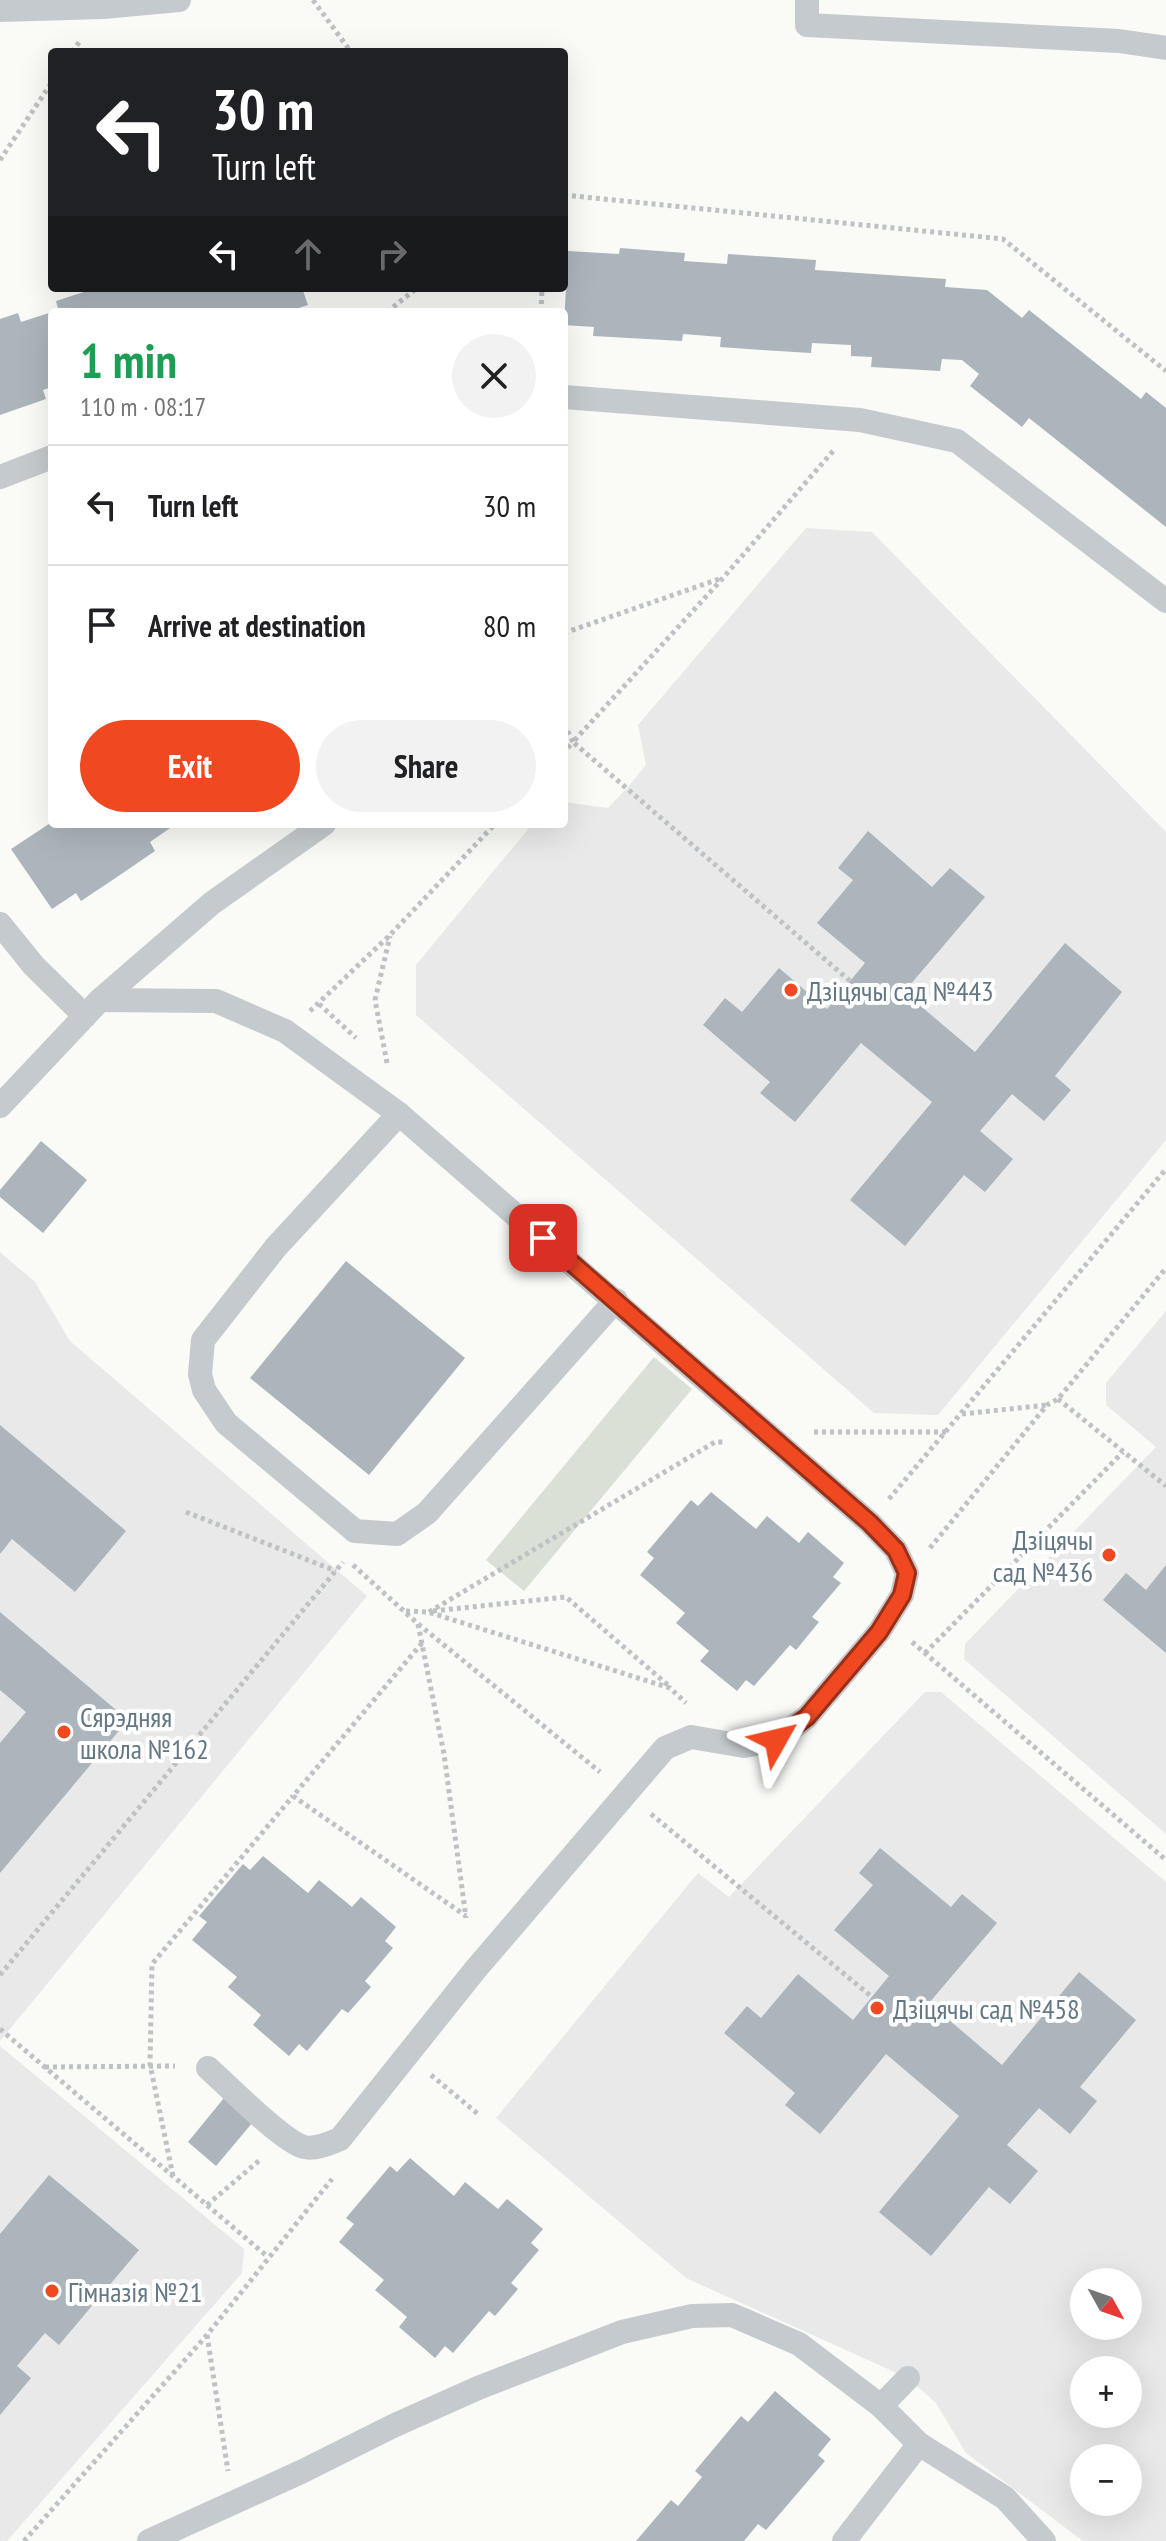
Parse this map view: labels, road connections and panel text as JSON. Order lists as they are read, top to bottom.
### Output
{
  "places": [
    "Дзіцячы сад №443",
    "Дзіцячы сад №436",
    "Сярэдняя школа №162",
    "Дзіцячы сад №458",
    "Гімназія №21"
  ],
  "north": "bottom right",
  "page": {
    "turn": ["30 m", "Turn left"],
    "heading": ["1 min", "110 m · 08:17"],
    "list": [
      {
        "name": "Turn left",
        "value": "30 m"
      },
      {
        "name": "Arrive at destination",
        "value": "80 m"
      }
    ],
    "buttons": ["Exit", "Share"],
    "map_buttons": ["+", "−"]
  }
}
